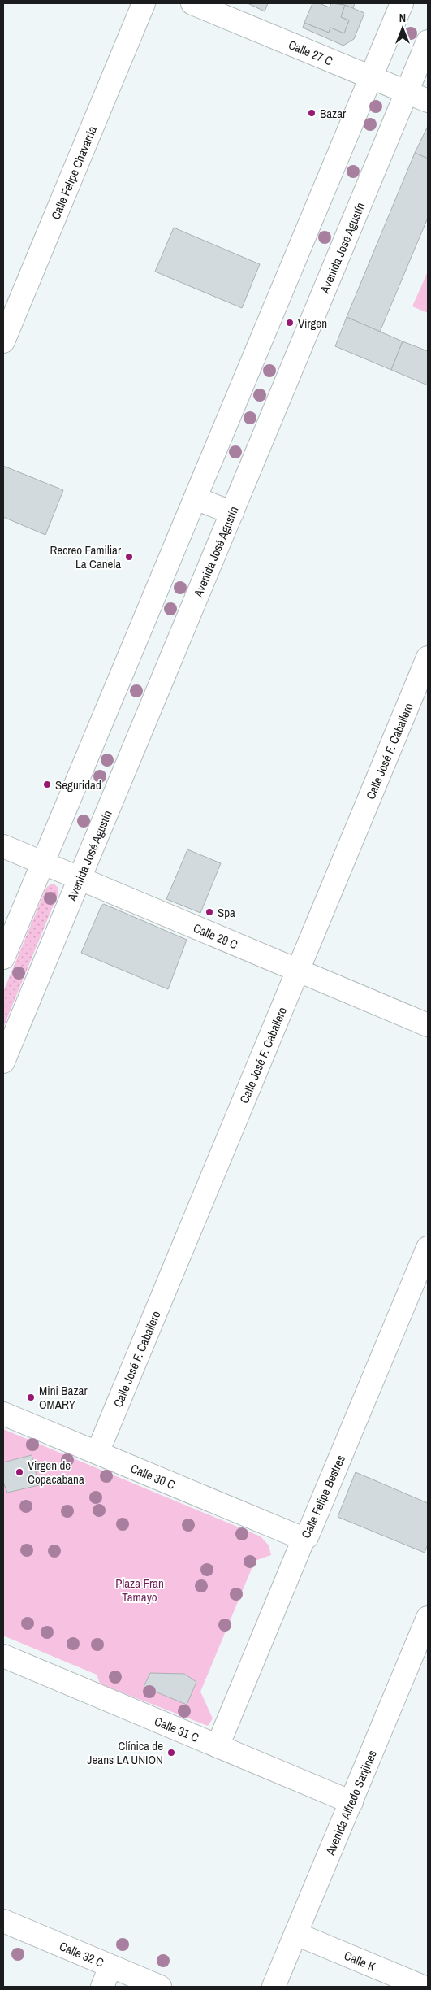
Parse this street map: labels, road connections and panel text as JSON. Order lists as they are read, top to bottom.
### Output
{
  "streets": {
    "street": [
      "Calle 27 C",
      "Calle Felipe Chavarria",
      "Avenida José Agustín",
      "Calle José F. Caballero",
      "Calle 29 C",
      "Calle 30 C",
      "Calle Felipe Bestres",
      "Calle 31 C",
      "Avenida Alfredo Sanjines",
      "Calle 32 C",
      "Calle K"
    ]
  },
  "crossings": [
    ["Calle 27 C", "Avenida José Agustín"],
    ["Avenida José Agustín", "Calle 29 C"],
    ["Calle José F. Caballero", "Calle 29 C"],
    ["Calle José F. Caballero", "Calle 30 C"],
    ["Calle 30 C", "Calle Felipe Bestres"],
    ["Calle Felipe Bestres", "Calle 31 C"],
    ["Calle 31 C", "Avenida Alfredo Sanjines"],
    ["Avenida Alfredo Sanjines", "Calle K"]
  ],
  "parks": ["Plaza Fran Tamayo"],
  "places": [
    "Bazar",
    "Virgen",
    "Recreo Familiar La Canela",
    "Seguridad",
    "Spa",
    "Mini Bazar OMARY",
    "Virgen de Copacabana",
    "Clínica de Jeans LA UNION"
  ],
  "north": "top"
}
